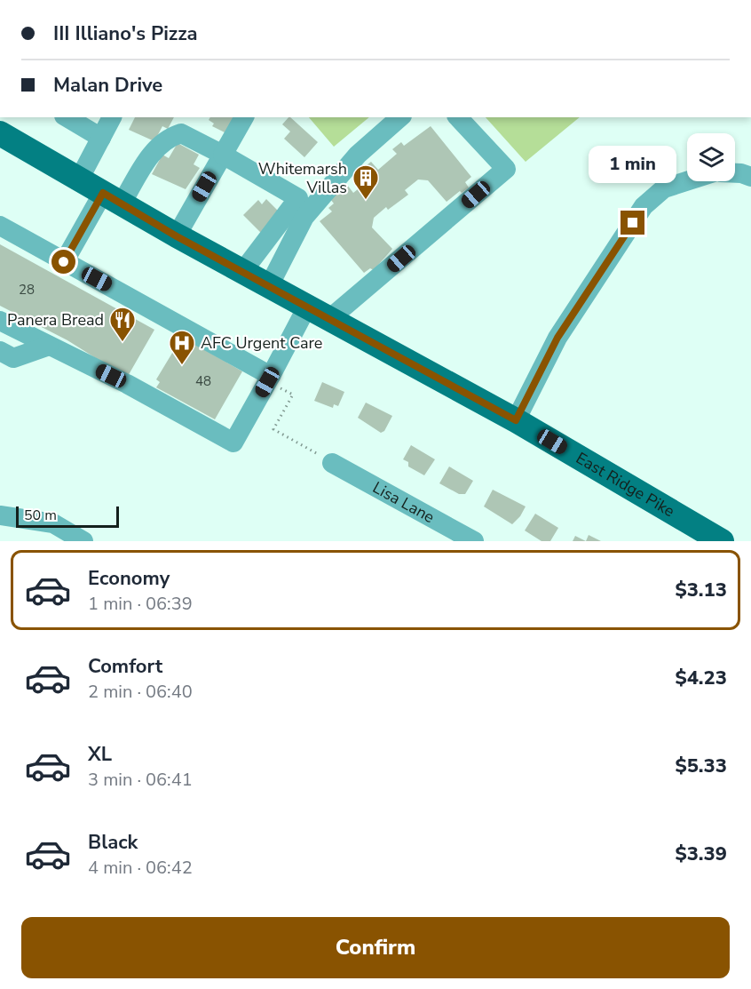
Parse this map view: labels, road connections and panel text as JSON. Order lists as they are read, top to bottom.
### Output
{
  "streets": {
    "main road": ["East Ridge Pike"],
    "street": ["Lisa Lane"]
  },
  "places": {
    "building": ["Whitemarsh Villas"],
    "restaurant": ["Panera Bread"],
    "hospital": ["AFC Urgent Care"]
  },
  "house_numbers": ["28", "48"],
  "scale_bar": "50 m",
  "page": {
    "banner": ["III Illiano's Pizza", "Malan Drive"],
    "bubble": "1 min",
    "scale": "50 m",
    "list": [
      {
        "name": "Economy",
        "note": "1 min · 06:39",
        "value": "$3.13"
      },
      {
        "name": "Comfort",
        "note": "2 min · 06:40",
        "value": "$4.23"
      },
      {
        "name": "XL",
        "note": "3 min · 06:41",
        "value": "$5.33"
      },
      {
        "name": "Black",
        "note": "4 min · 06:42",
        "value": "$3.39"
      }
    ],
    "buttons": "Confirm"
  }
}
